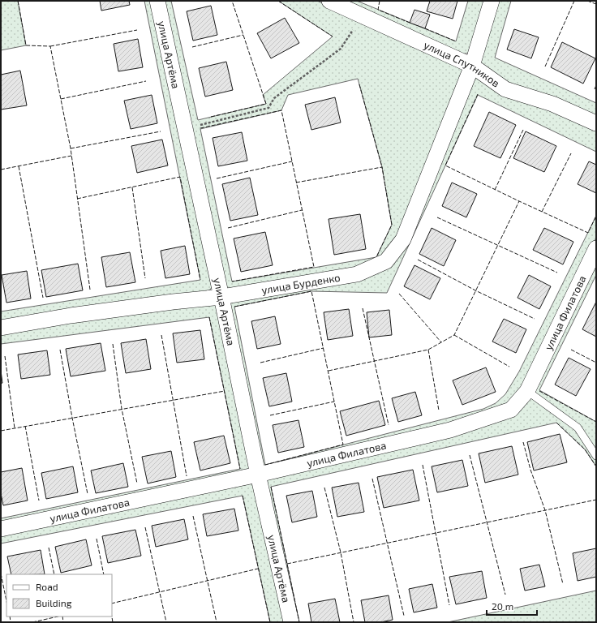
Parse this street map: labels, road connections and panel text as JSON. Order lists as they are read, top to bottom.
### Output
{
  "streets": {
    "street": [
      "улица Артёма",
      "улица Спутников",
      "улица Бурденко",
      "улица Филатова"
    ]
  },
  "crossings": [
    ["улица Артёма", "улица Бурденко"],
    ["улица Артёма", "улица Филатова"],
    ["улица Спутников", "улица Бурденко"]
  ],
  "legend": ["Road", "Building"],
  "scale_bar": "20 m"
}
